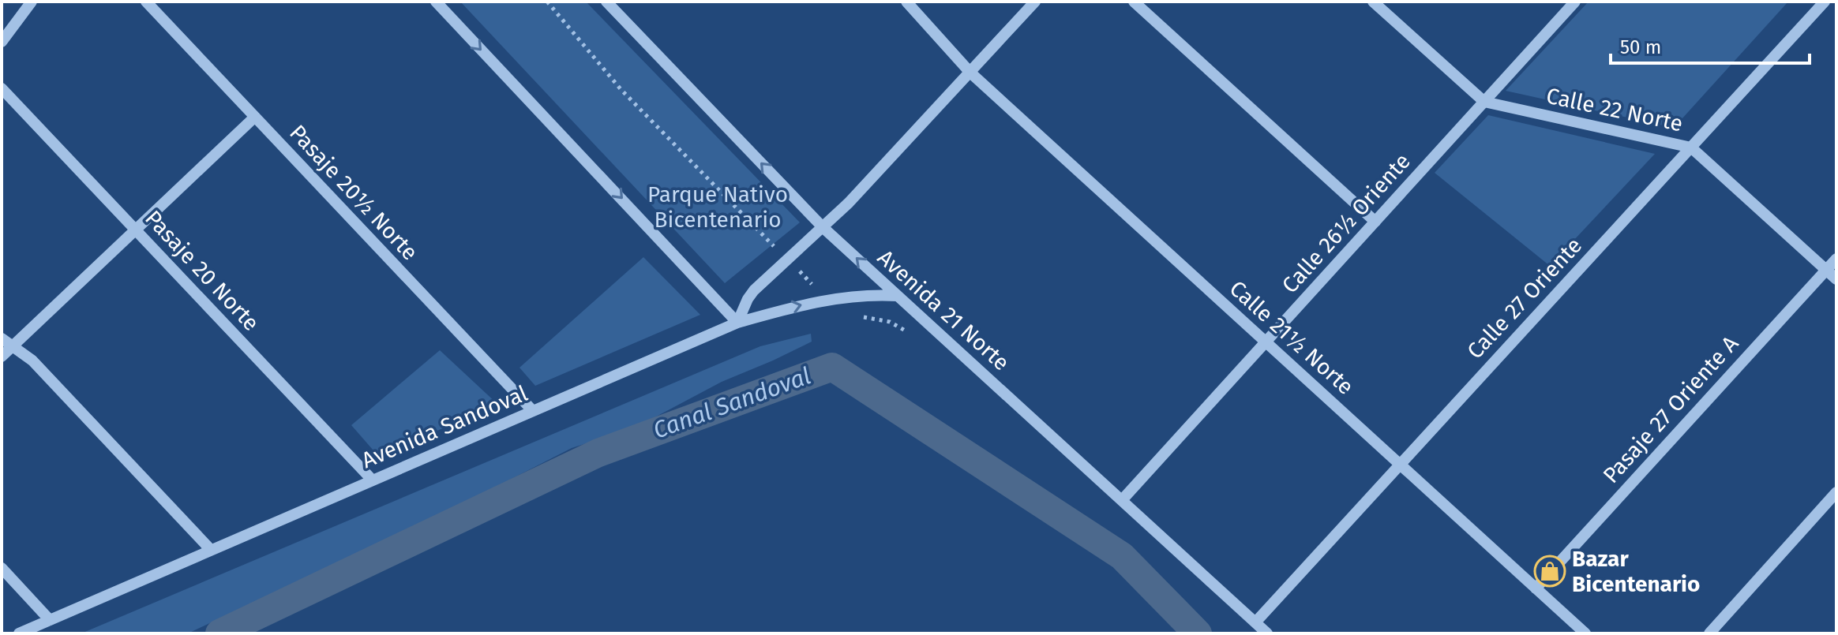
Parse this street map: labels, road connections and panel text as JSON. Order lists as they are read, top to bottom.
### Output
{
  "streets": {
    "street": [
      "Calle 22 Norte",
      "Pasaje 20½ Norte",
      "Calle 26½ Oriente",
      "Pasaje 20 Norte",
      "Calle 27 Oriente",
      "Avenida 21 Norte",
      "Calle 21½ Norte",
      "Pasaje 27 Oriente A",
      "Avenida Sandoval"
    ]
  },
  "crossings": [
    ["Calle 22 Norte", "Calle 26½ Oriente"],
    ["Calle 22 Norte", "Calle 27 Oriente"],
    ["Calle 22 Norte", "Pasaje 27 Oriente A"],
    ["Pasaje 20½ Norte", "Avenida Sandoval"],
    ["Calle 26½ Oriente", "Avenida 21 Norte"],
    ["Calle 26½ Oriente", "Calle 21½ Norte"],
    ["Pasaje 20 Norte", "Avenida Sandoval"],
    ["Calle 27 Oriente", "Avenida 21 Norte"],
    ["Calle 27 Oriente", "Calle 21½ Norte"],
    ["Avenida 21 Norte", "Avenida Sandoval"],
    ["Calle 21½ Norte", "Pasaje 27 Oriente A"]
  ],
  "one_way": ["Avenida 21 Norte"],
  "water": ["Canal Sandoval"],
  "parks": ["Parque Nativo Bicentenario"],
  "places": {
    "shop": ["Bazar Bicentenario"]
  },
  "scale_bar": "50 m"
}
